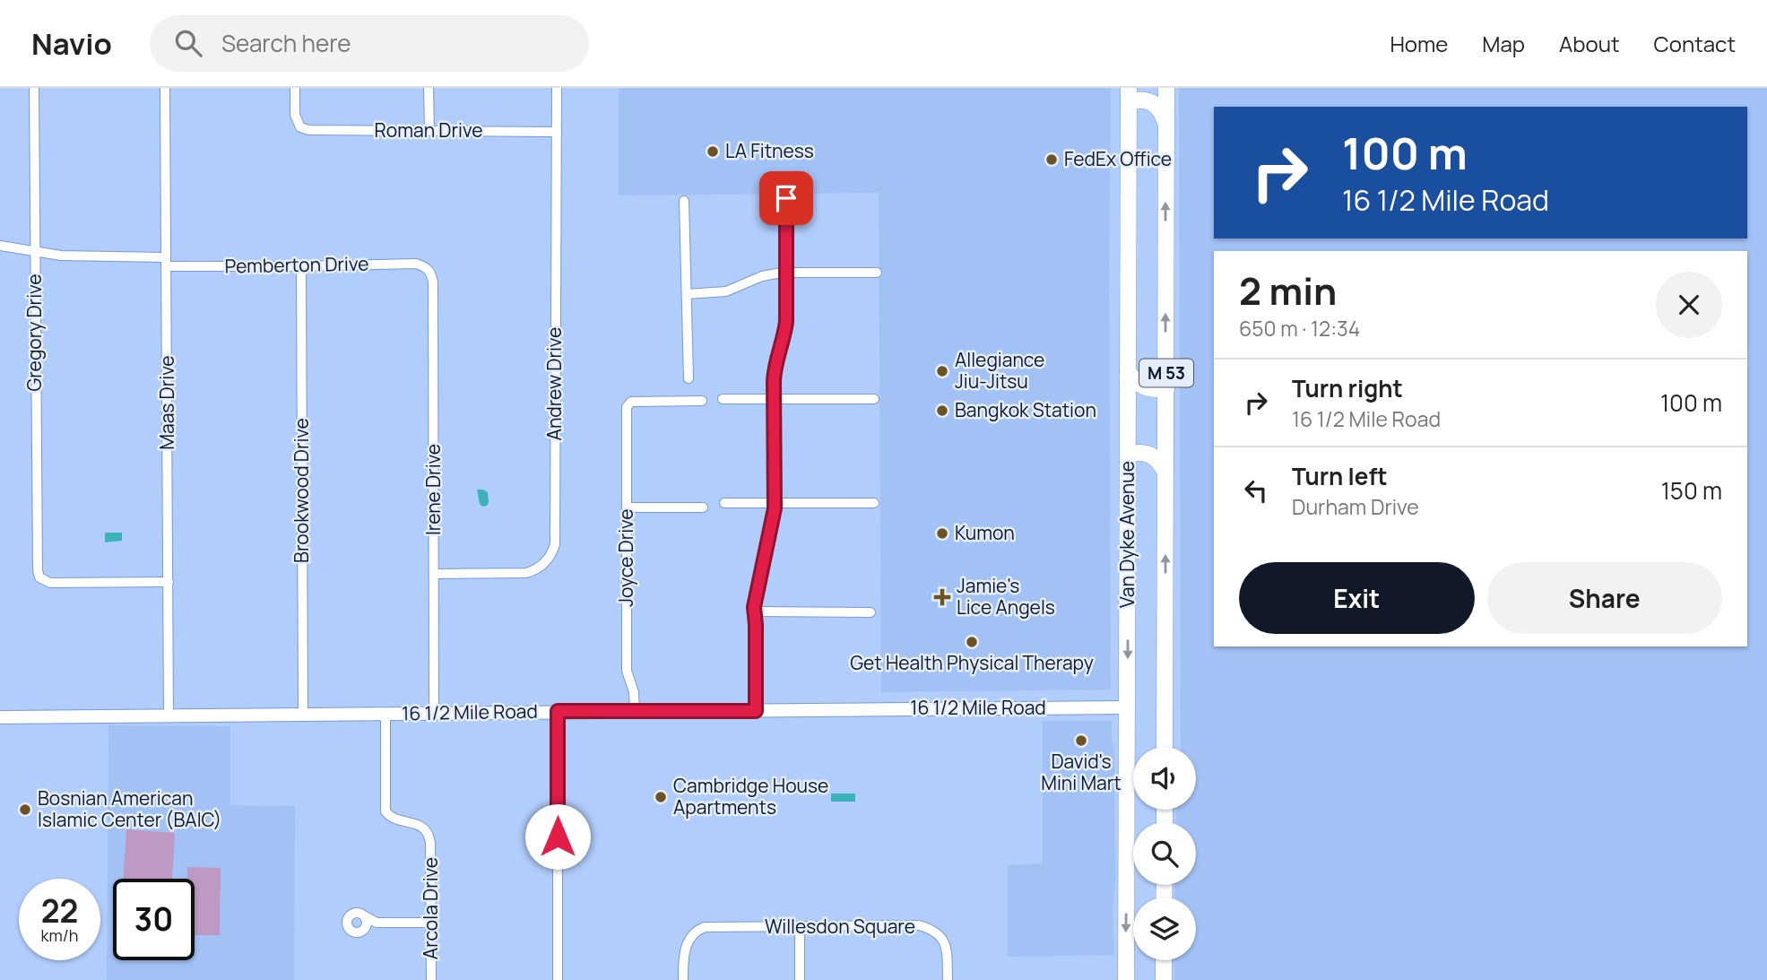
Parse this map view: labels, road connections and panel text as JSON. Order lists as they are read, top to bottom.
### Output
{
  "streets": {
    "main road": ["M 53", "Van Dyke Avenue"],
    "street": [
      "Roman Drive",
      "Pemberton Drive",
      "Gregory Drive",
      "Andrew Drive",
      "Maas Drive",
      "Irene Drive",
      "Brookwood Drive",
      "Joyce Drive",
      "16 1/2 Mile Road",
      "Arcola Drive",
      "Willesdon Square"
    ]
  },
  "crossings": [
    ["Roman Drive", "Andrew Drive"],
    ["Pemberton Drive", "Gregory Drive"],
    ["Pemberton Drive", "Maas Drive"],
    ["Pemberton Drive", "Irene Drive"],
    ["Pemberton Drive", "Brookwood Drive"],
    ["Gregory Drive", "Maas Drive"],
    ["Andrew Drive", "Irene Drive"],
    ["Maas Drive", "16 1/2 Mile Road"],
    ["Irene Drive", "16 1/2 Mile Road"],
    ["Brookwood Drive", "16 1/2 Mile Road"],
    ["Van Dyke Avenue", "16 1/2 Mile Road"],
    ["Joyce Drive", "16 1/2 Mile Road"],
    ["16 1/2 Mile Road", "Arcola Drive"]
  ],
  "places": {
    "other": [
      "LA Fitness",
      "FedEx Office",
      "Allegiance Jiu-Jitsu",
      "Bangkok Station",
      "Kumon",
      "Get Health Physical Therapy",
      "David's Mini Mart",
      "Cambridge House Apartments",
      "Bosnian American Islamic Center (BAIC)"
    ],
    "health": ["Jamie's Lice Angels"]
  },
  "page": {
    "header": "Navio",
    "search": "Search here",
    "nav": [
      "Home",
      "Map",
      "About",
      "Contact"
    ],
    "turn": ["100 m", "16 1/2 Mile Road"],
    "heading": ["2 min", "650 m · 12:34"],
    "list": [
      {
        "name": "Turn right",
        "note": "16 1/2 Mile Road",
        "value": "100 m"
      },
      {
        "name": "Turn left",
        "note": "Durham Drive",
        "value": "150 m"
      }
    ],
    "buttons": ["Exit", "Share"],
    "speed": "22 km/h",
    "limit": "30"
  }
}
